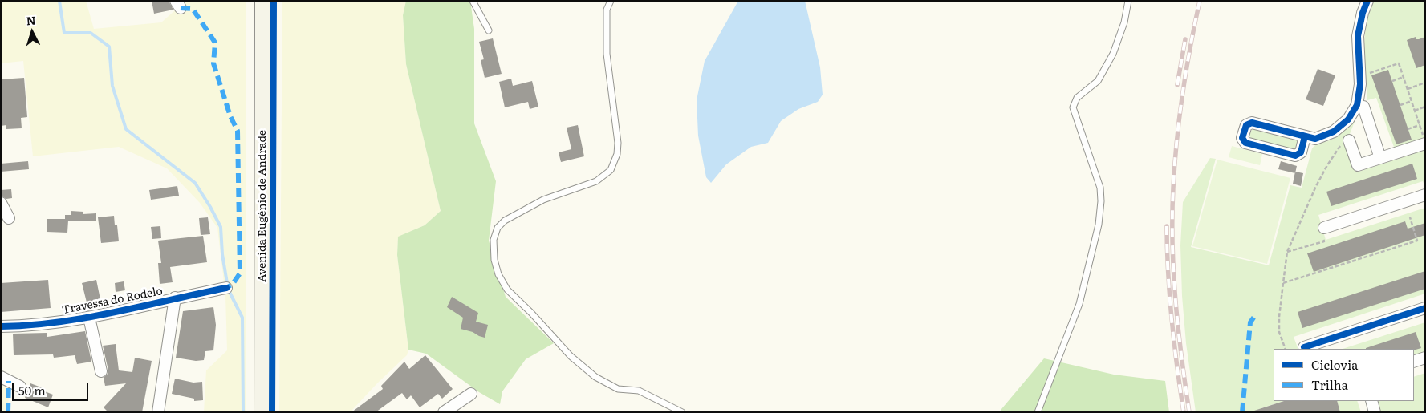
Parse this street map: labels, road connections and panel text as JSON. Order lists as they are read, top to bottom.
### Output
{
  "streets": {
    "main road": ["Avenida Eugénio de Andrade"],
    "street": ["Travessa do Rodelo"]
  },
  "legend": ["Ciclovia", "Trilha"],
  "scale_bar": "50 m",
  "north": "top"
}
